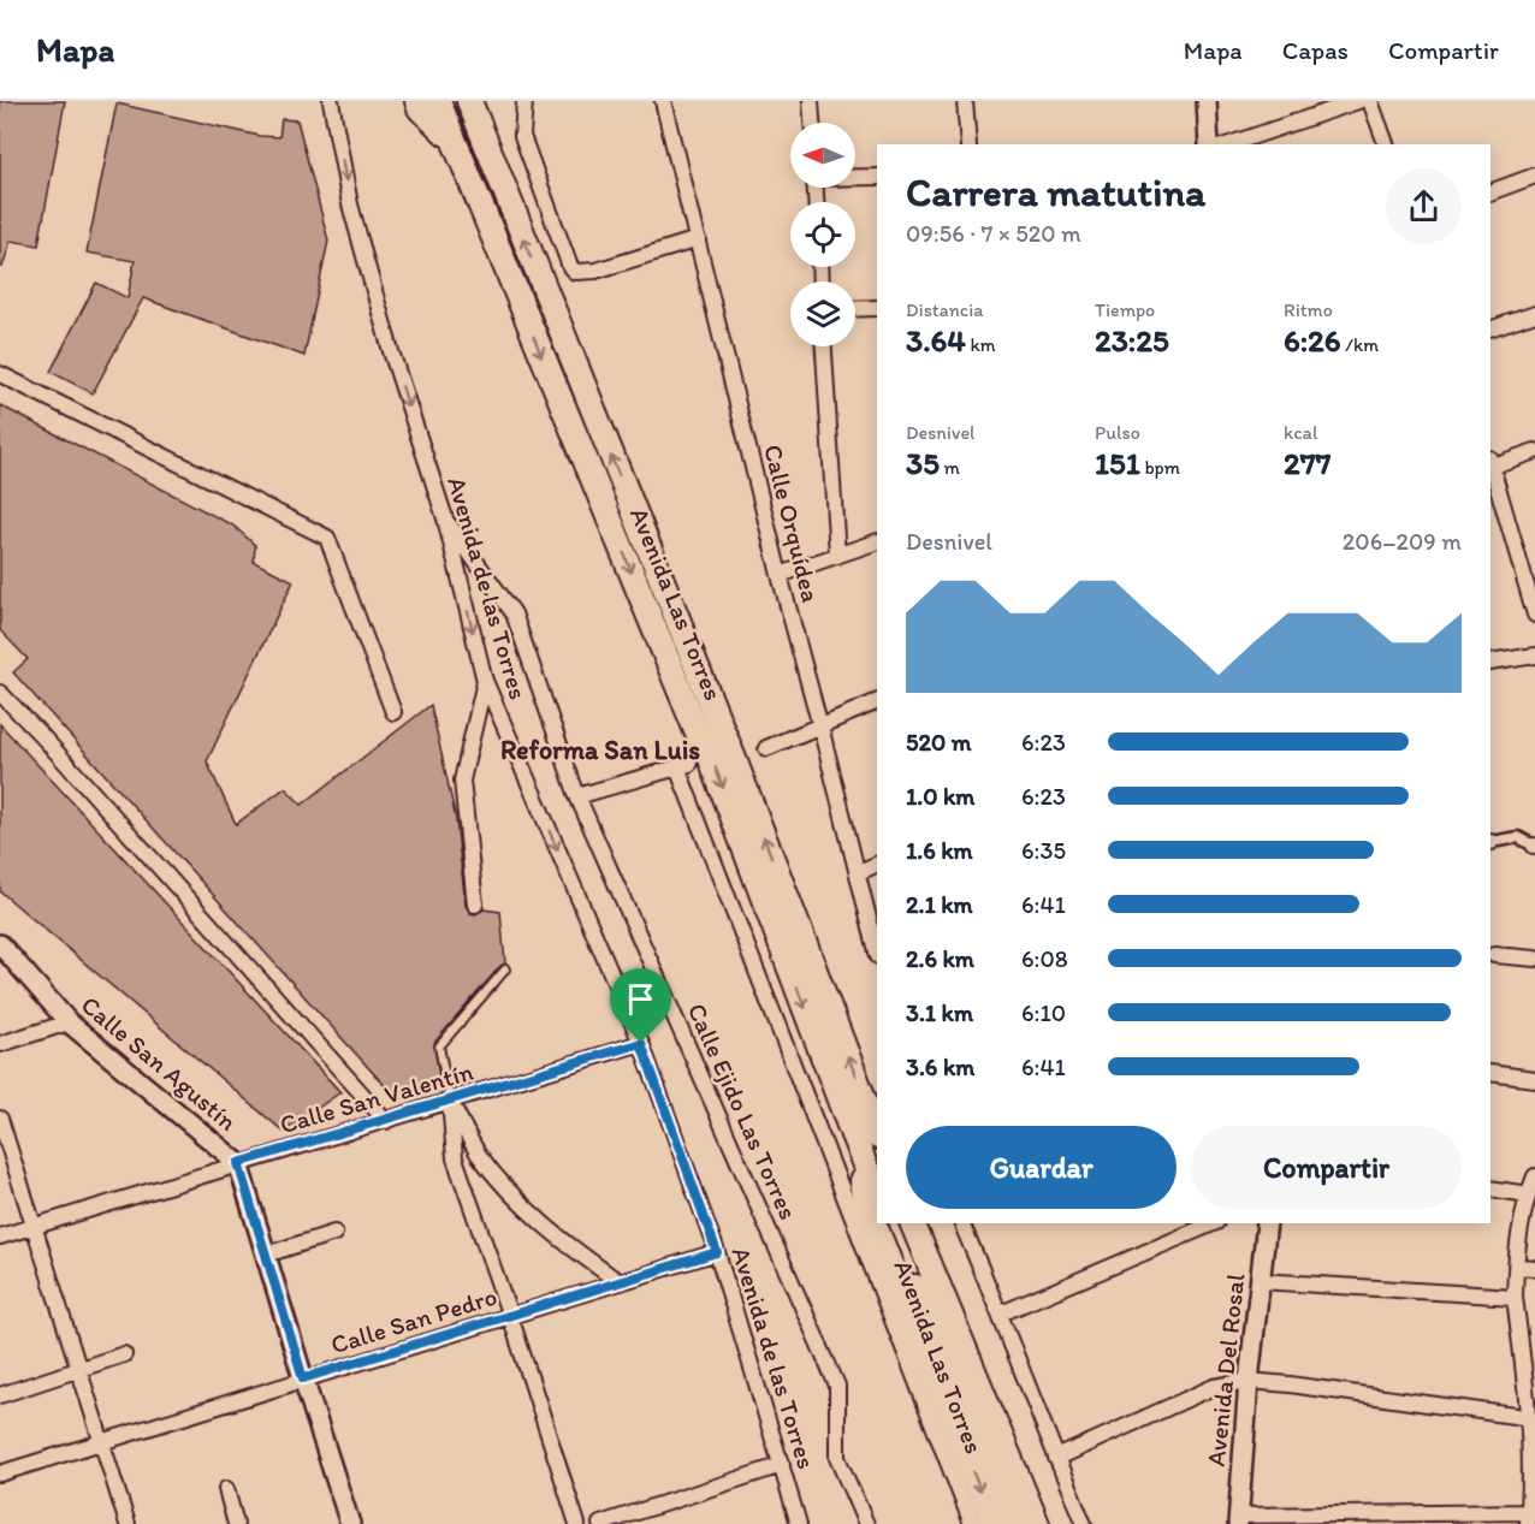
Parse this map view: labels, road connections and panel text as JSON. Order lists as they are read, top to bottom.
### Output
{
  "streets": {
    "highway": ["Avenida Las Torres"],
    "street": [
      "Calle Orquídea",
      "Avenida de las Torres",
      "Calle San Agustín",
      "Calle San Valentín",
      "Calle Ejido Las Torres",
      "Calle San Pedro",
      "Avenida Del Rosal"
    ]
  },
  "crossings": [
    ["Avenida de las Torres", "Calle San Valentín"],
    ["Avenida de las Torres", "Calle Ejido Las Torres"],
    ["Avenida de las Torres", "Calle San Pedro"],
    ["Avenida Las Torres", "Calle Ejido Las Torres"],
    ["Calle San Agustín", "Calle San Valentín"],
    ["Calle San Agustín", "Calle San Pedro"]
  ],
  "one_way": ["Avenida de las Torres"],
  "districts": ["Reforma San Luis"],
  "north": "left",
  "page": {
    "header": "Mapa",
    "nav": ["Mapa", "Capas", "Compartir"],
    "heading": ["Carrera matutina", "09:56 · 7 × 520 m"],
    "stats": [
      ["Distancia", "3.64 km"],
      ["Tiempo", "23:25"],
      ["Ritmo", "6:26 /km"],
      ["Desnivel", "35 m"],
      ["Pulso", "151 bpm"],
      ["kcal", "277"]
    ],
    "chart": ["Desnivel", "206–209 m"],
    "list": [
      {
        "name": "520 m",
        "note": "6:23"
      },
      {
        "name": "1.0 km",
        "note": "6:23"
      },
      {
        "name": "1.6 km",
        "note": "6:35"
      },
      {
        "name": "2.1 km",
        "note": "6:41"
      },
      {
        "name": "2.6 km",
        "note": "6:08"
      },
      {
        "name": "3.1 km",
        "note": "6:10"
      },
      {
        "name": "3.6 km",
        "note": "6:41"
      }
    ],
    "buttons": ["Guardar", "Compartir"]
  }
}
